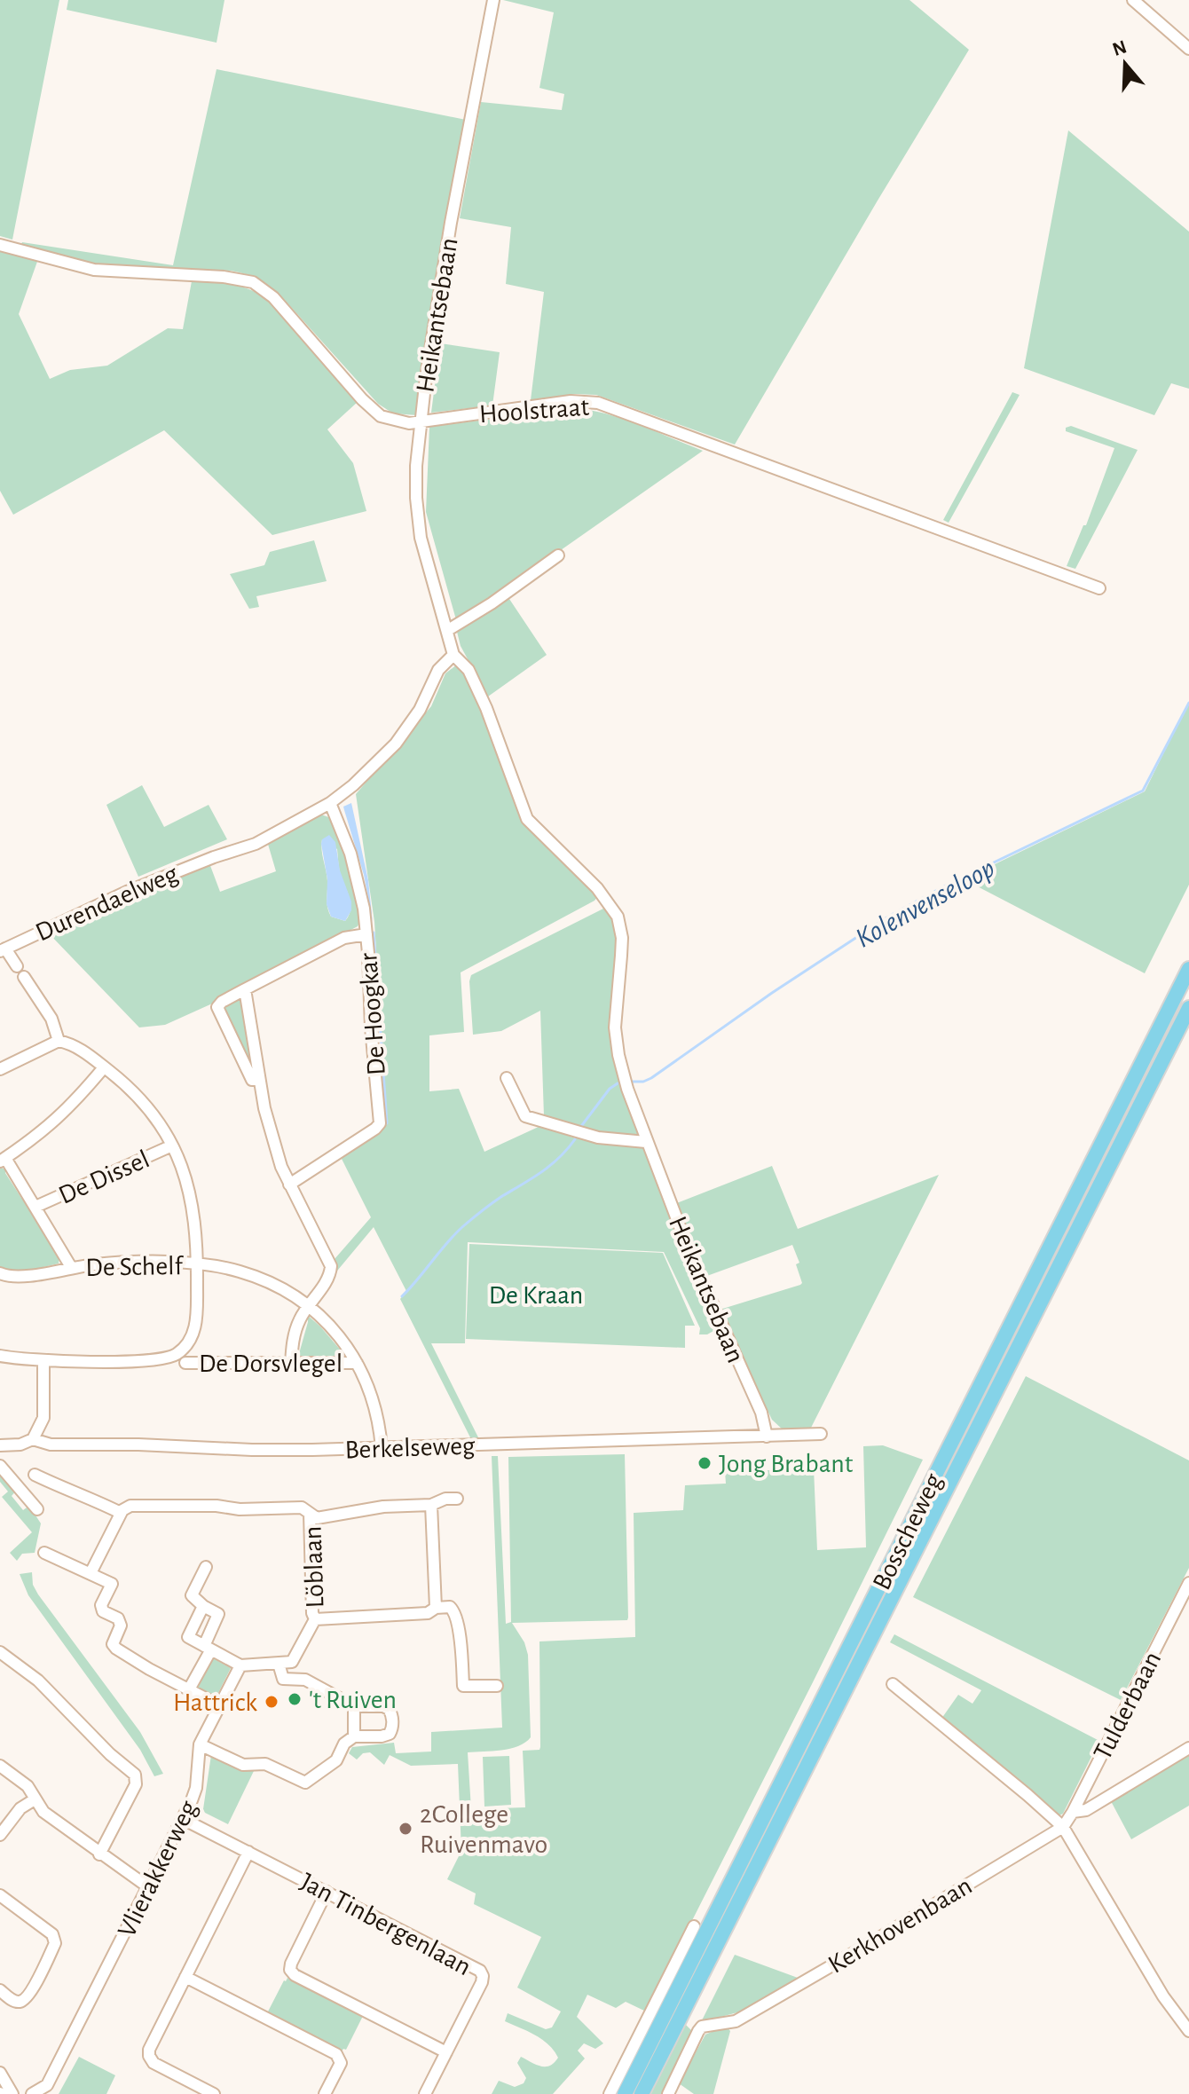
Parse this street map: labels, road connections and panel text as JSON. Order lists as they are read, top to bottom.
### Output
{
  "streets": {
    "main road": ["Bosscheweg"],
    "street": [
      "Heikantsebaan",
      "Hoolstraat",
      "Durendaelweg",
      "De Hoogkar",
      "De Dissel",
      "De Schelf",
      "De Dorsvlegel",
      "Berkelseweg",
      "Löblaan",
      "Tulderbaan",
      "Vlierakkerweg",
      "Jan Tinbergenlaan",
      "Kerkhovenbaan"
    ]
  },
  "crossings": [
    ["Heikantsebaan", "Hoolstraat"],
    ["Heikantsebaan", "Durendaelweg"],
    ["Heikantsebaan", "Berkelseweg"],
    ["Durendaelweg", "De Hoogkar"],
    ["De Schelf", "De Dorsvlegel"],
    ["De Schelf", "Berkelseweg"],
    ["Tulderbaan", "Kerkhovenbaan"],
    ["Vlierakkerweg", "Jan Tinbergenlaan"]
  ],
  "water": ["Kolenvenseloop"],
  "parks": ["De Kraan"],
  "places": [
    "Jong Brabant",
    "'t Ruiven",
    "Hattrick",
    "2College Ruivenmavo"
  ],
  "north": "top"
}
